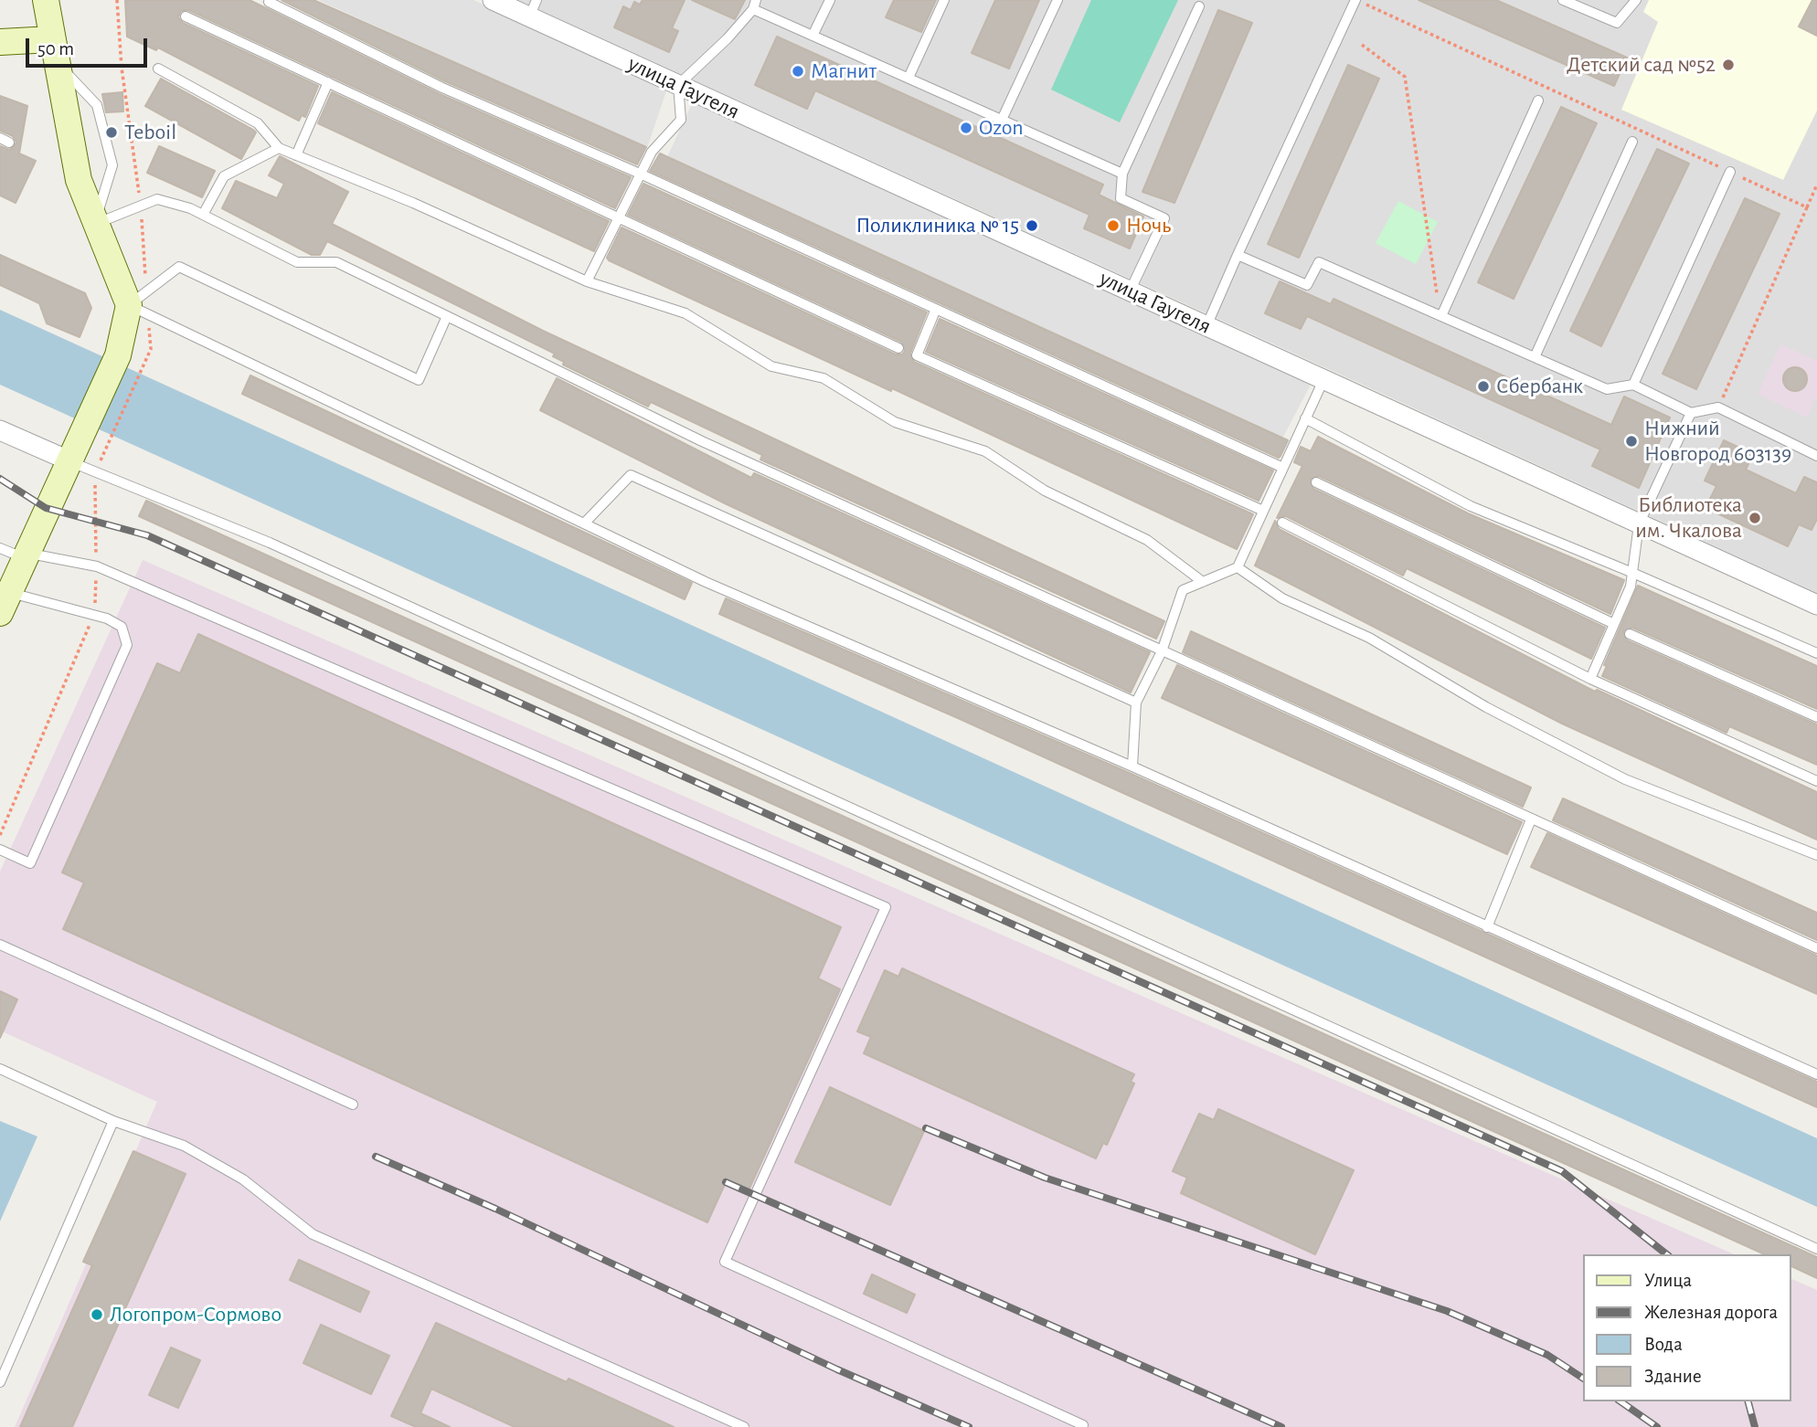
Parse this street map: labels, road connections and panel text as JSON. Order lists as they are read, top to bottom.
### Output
{
  "streets": {
    "street": ["улица Гаугеля"]
  },
  "places": [
    "Детский сад №52",
    "Магнит",
    "Ozon",
    "Teboil",
    "Поликлиника № 15",
    "Ночь",
    "Сбербанк",
    "Нижний Новгород 603139",
    "Библиотека им. Чкалова",
    "Логопром-Сормово"
  ],
  "legend": [
    "Улица",
    "Железная дорога",
    "Вода",
    "Здание"
  ],
  "scale_bar": "50 m"
}
